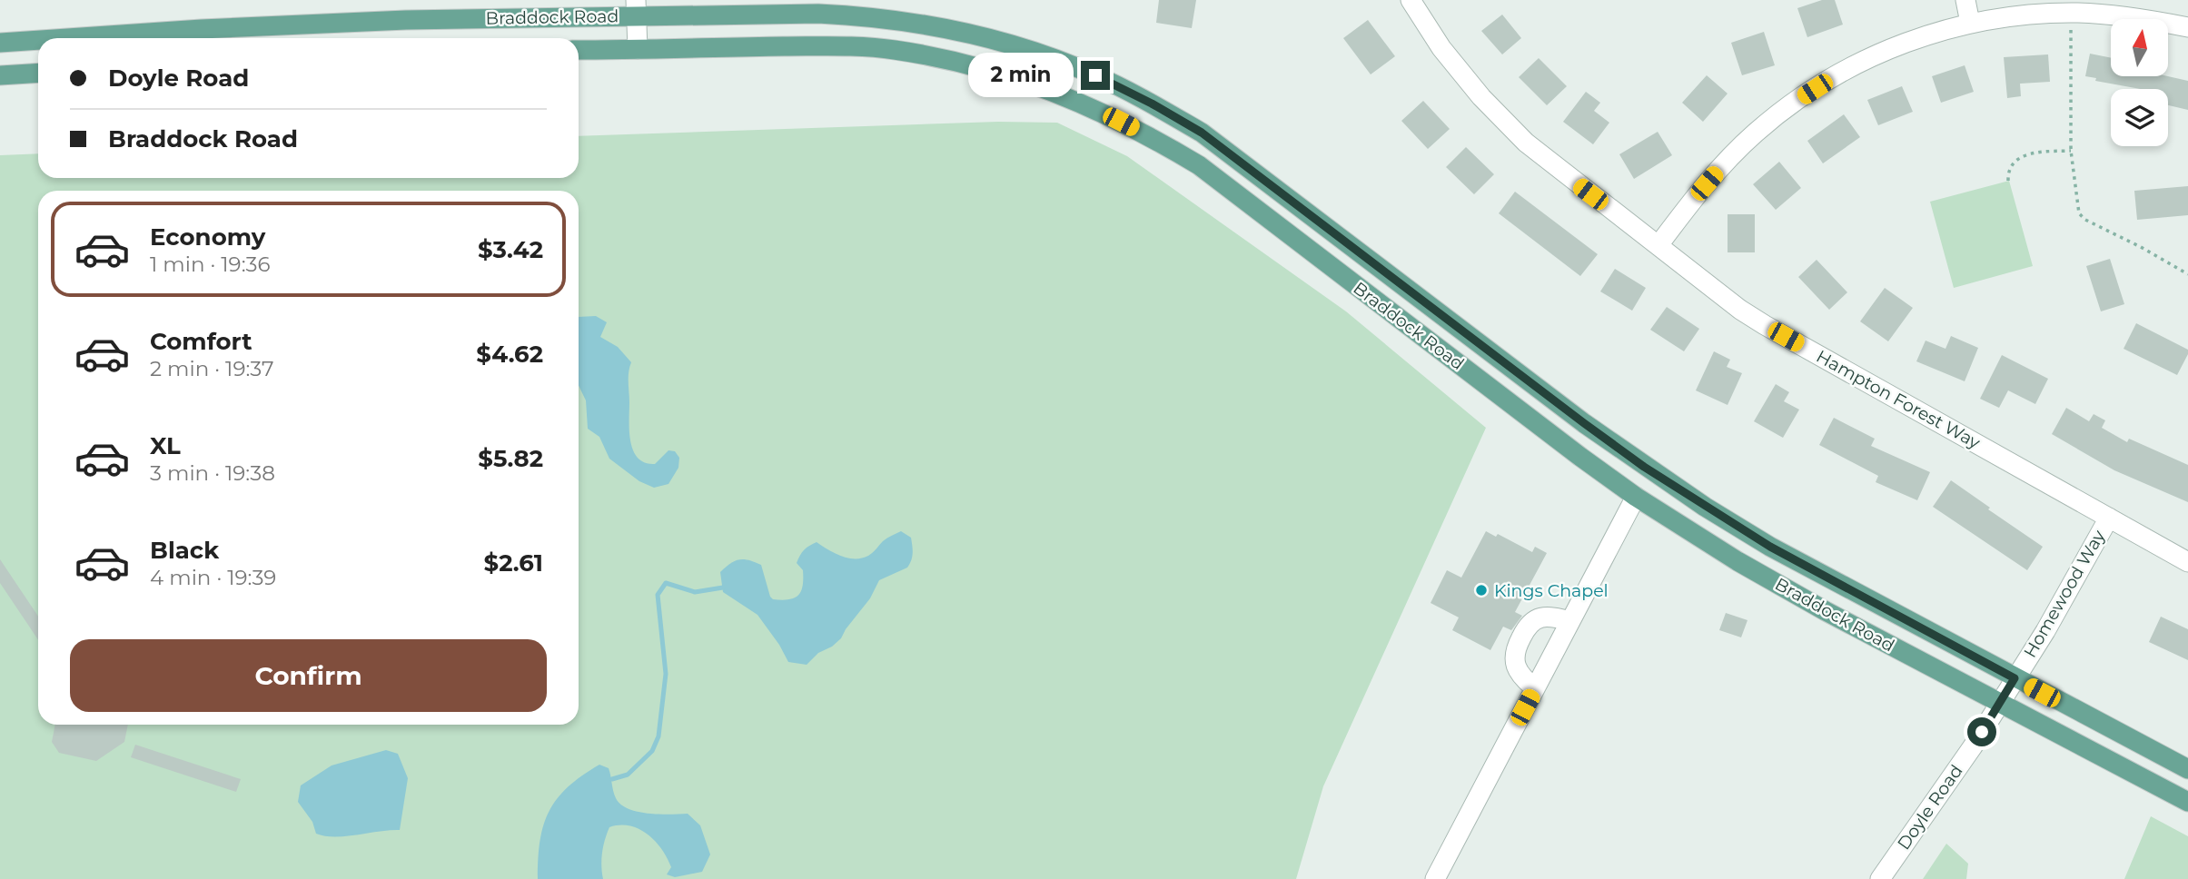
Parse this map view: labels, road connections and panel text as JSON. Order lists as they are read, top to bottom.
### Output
{
  "streets": {
    "main road": ["Braddock Road"],
    "street": ["Hampton Forest Way", "Homewood Way", "Doyle Road"]
  },
  "crossings": [
    ["Braddock Road", "Homewood Way"],
    ["Braddock Road", "Doyle Road"],
    ["Hampton Forest Way", "Homewood Way"],
    ["Homewood Way", "Doyle Road"]
  ],
  "places": ["Kings Chapel"],
  "north": "top",
  "page": {
    "banner": ["Doyle Road", "Braddock Road"],
    "bubble": "2 min",
    "list": [
      {
        "name": "Economy",
        "note": "1 min · 19:36",
        "value": "$3.42"
      },
      {
        "name": "Comfort",
        "note": "2 min · 19:37",
        "value": "$4.62"
      },
      {
        "name": "XL",
        "note": "3 min · 19:38",
        "value": "$5.82"
      },
      {
        "name": "Black",
        "note": "4 min · 19:39",
        "value": "$2.61"
      }
    ],
    "buttons": "Confirm"
  }
}
